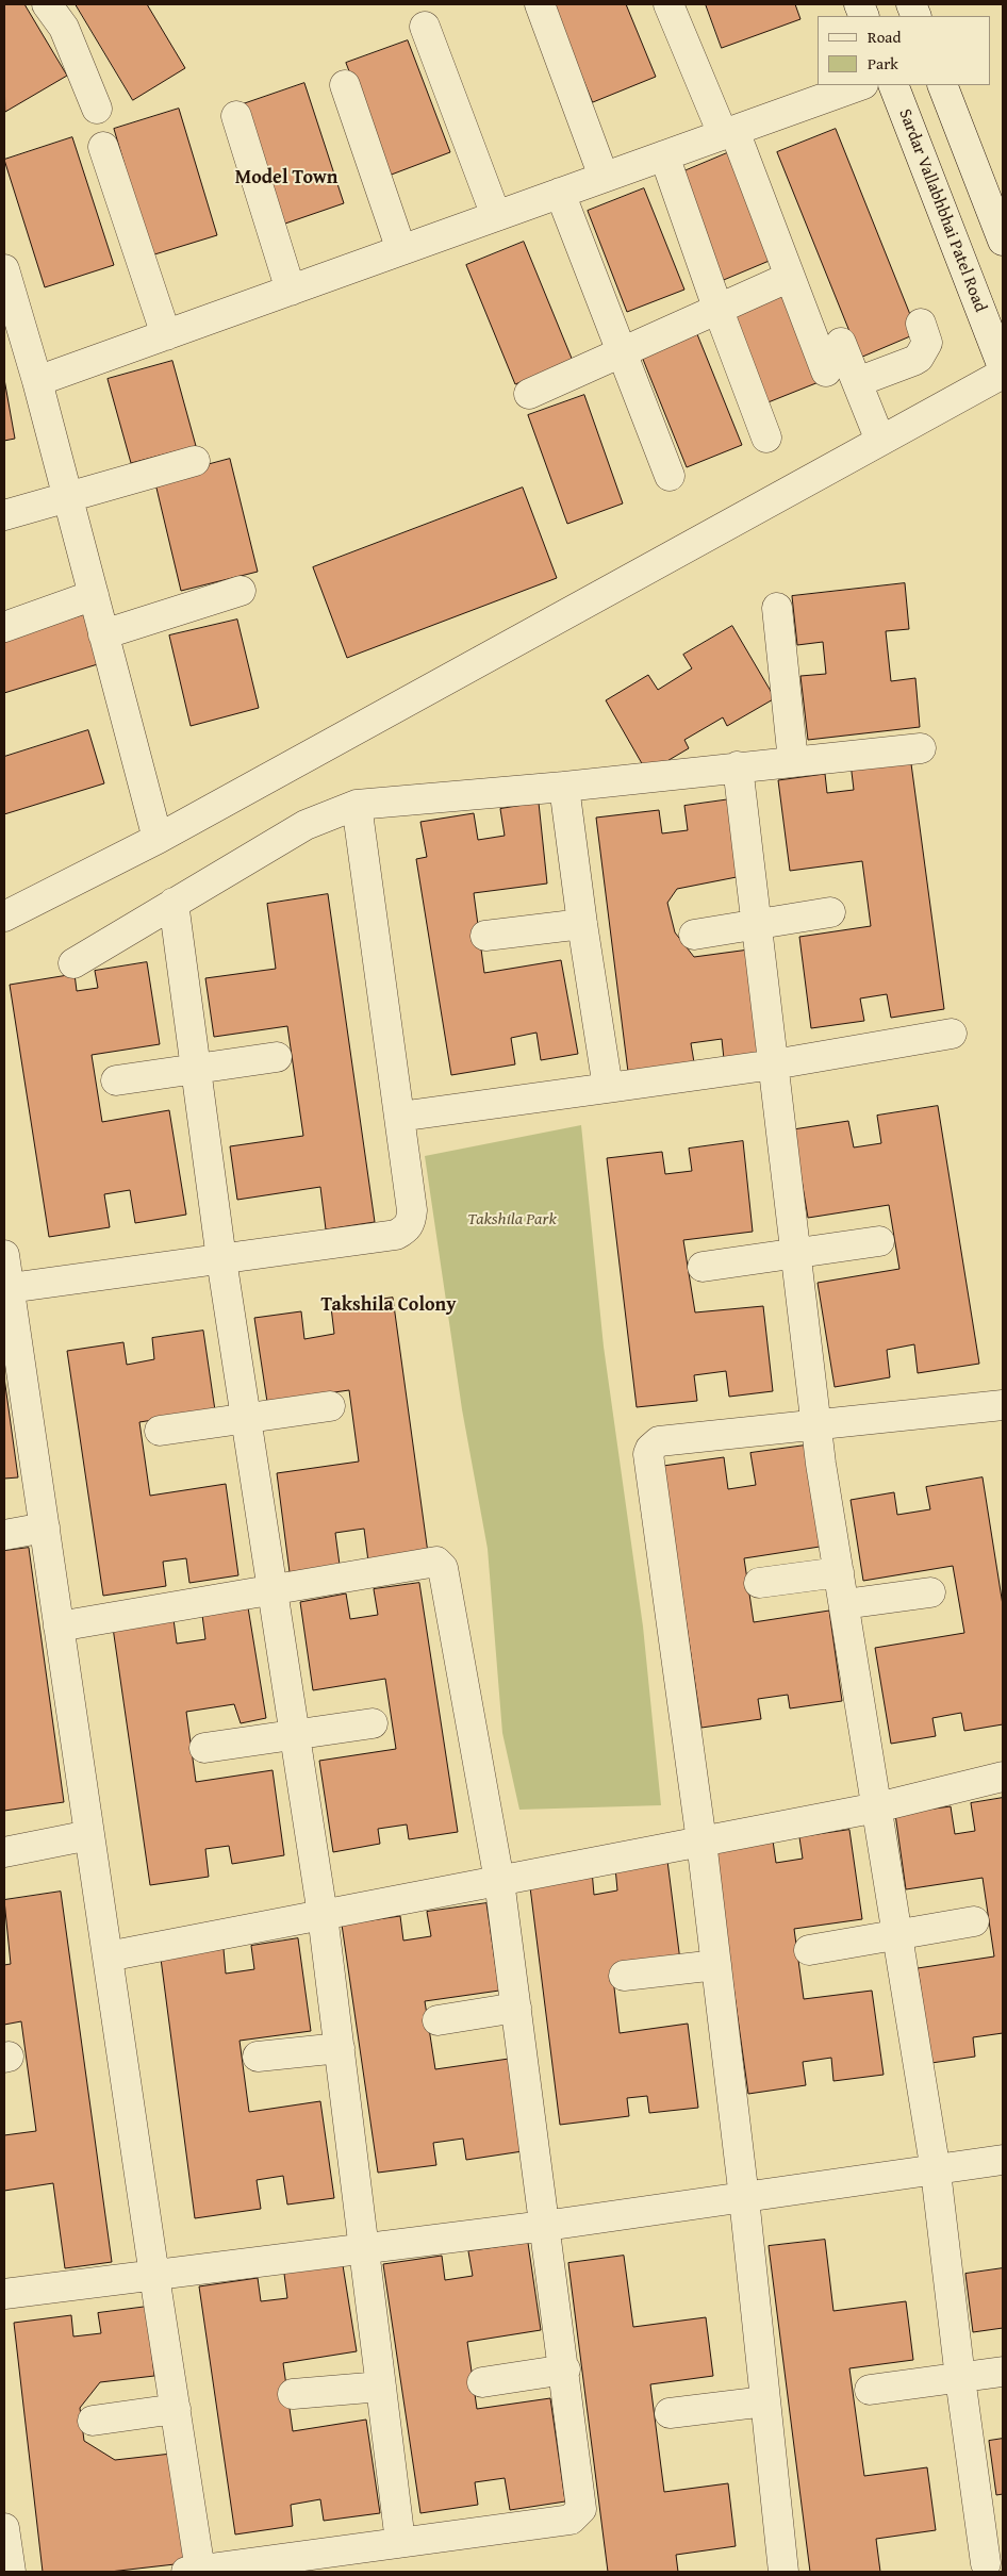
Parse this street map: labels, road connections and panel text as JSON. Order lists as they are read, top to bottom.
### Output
{
  "streets": {
    "street": ["Sardar Vallabhbhai Patel Road"]
  },
  "districts": ["Model Town", "Takshila Colony"],
  "parks": ["Takshila Park"],
  "legend": ["Road", "Park"]
}
